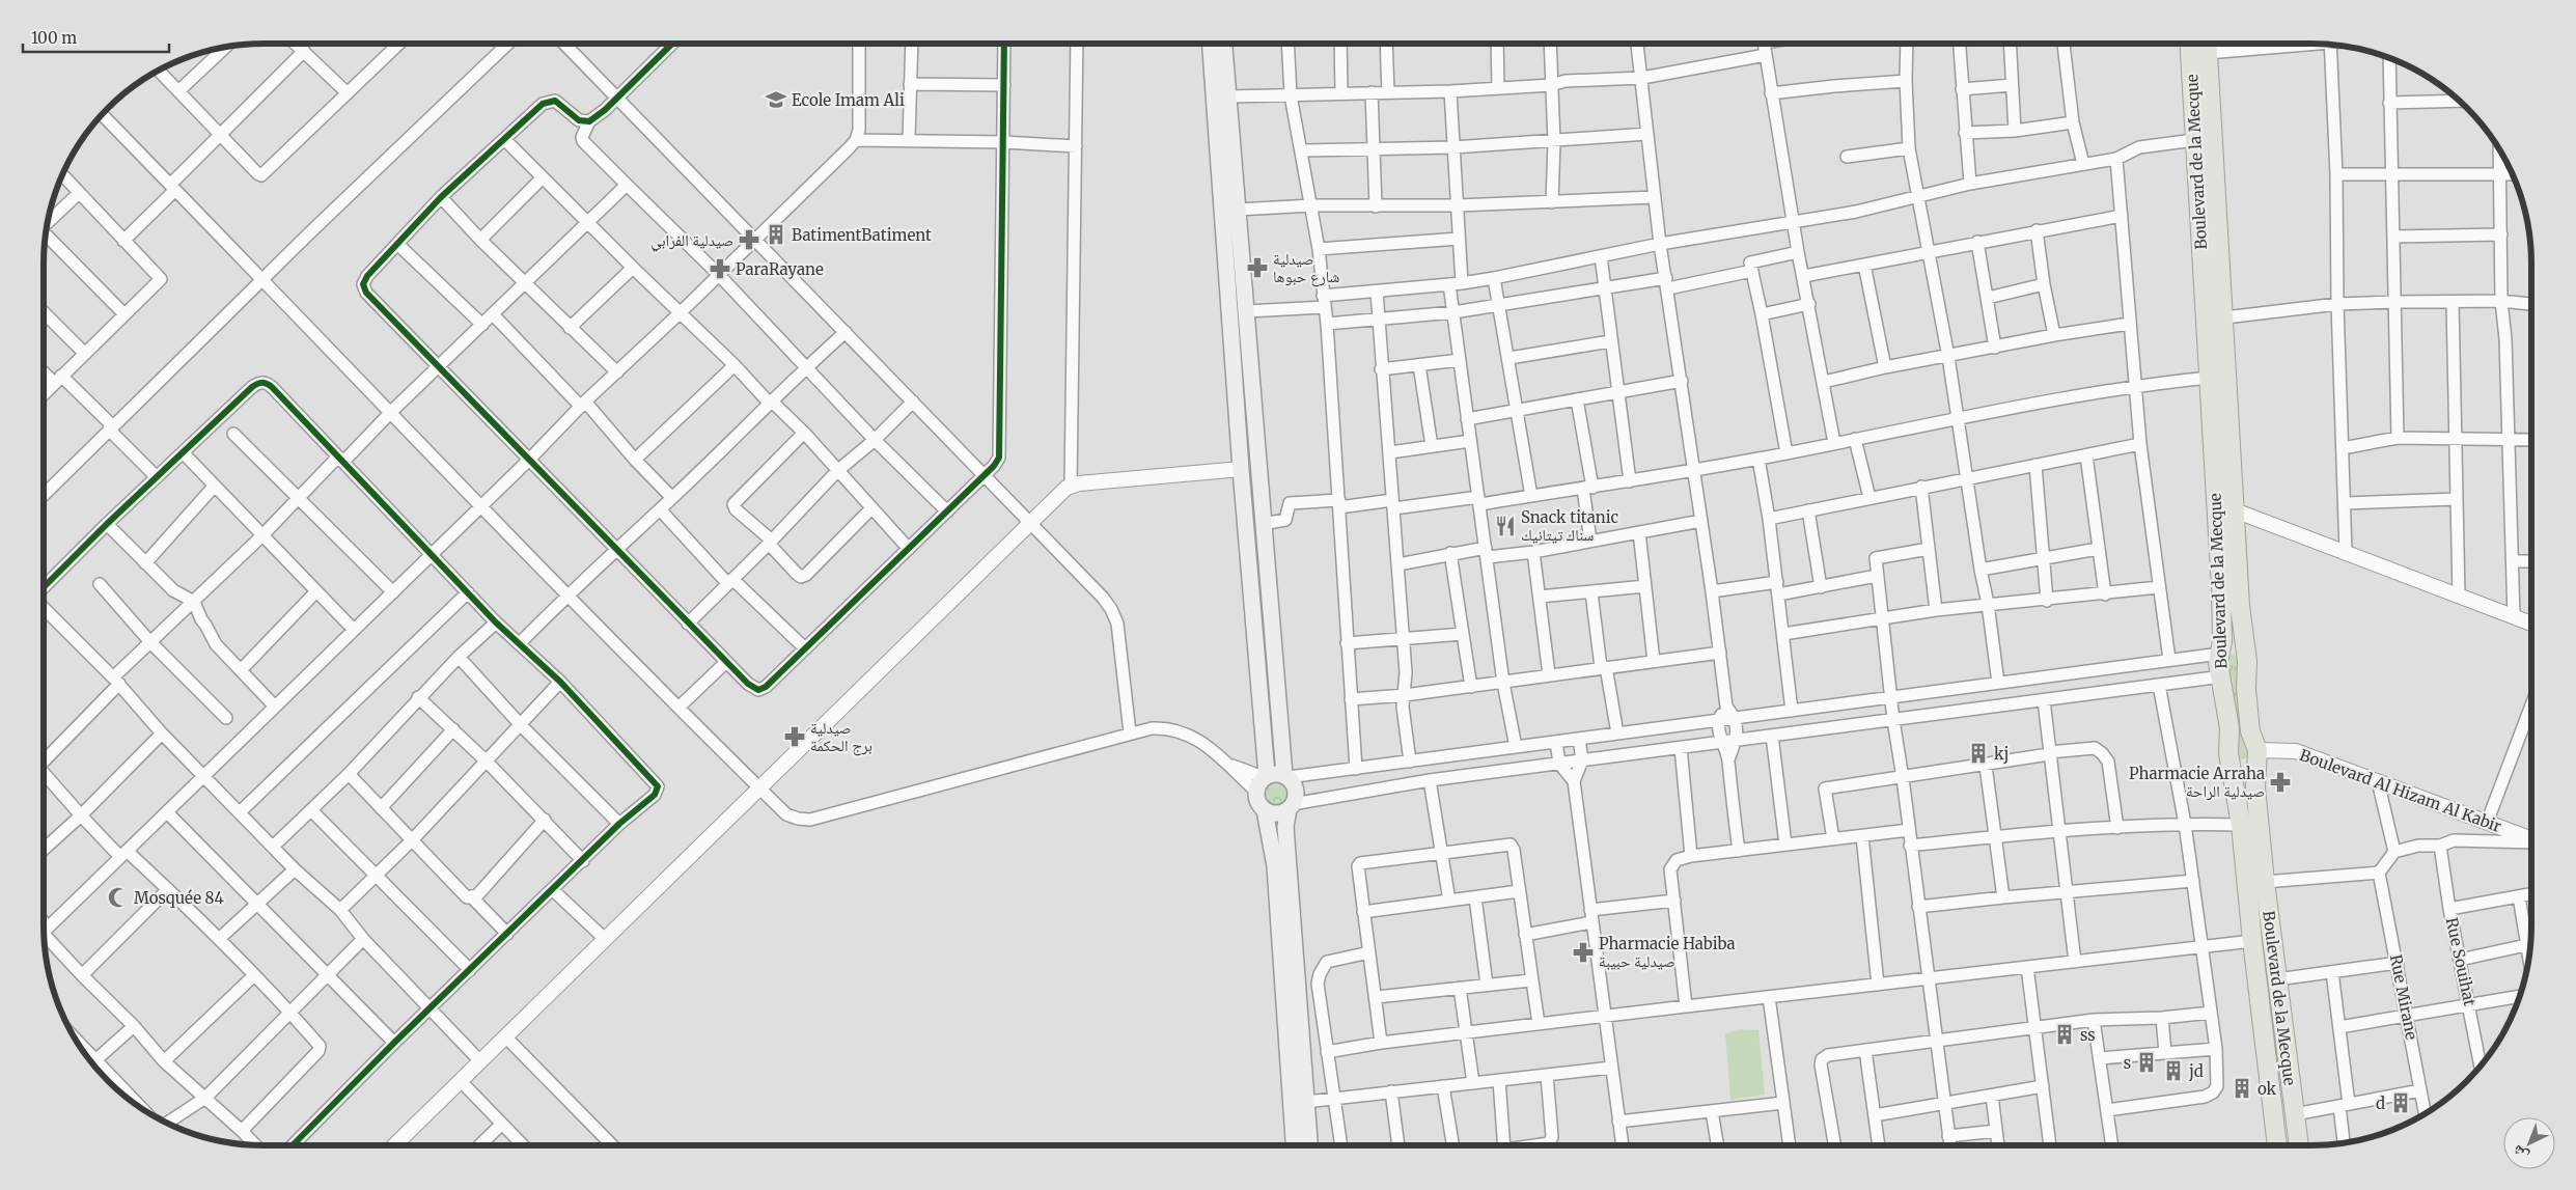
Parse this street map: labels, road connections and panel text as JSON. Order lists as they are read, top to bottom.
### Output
{
  "streets": {
    "main road": ["Boulevard de la Mecque"],
    "street": ["Boulevard Al Hizam Al Kabir", "Rue Souihat", "Rue Mirane"]
  },
  "crossings": [
    ["Boulevard de la Mecque", "Boulevard Al Hizam Al Kabir"]
  ],
  "places": {
    "school or university": ["Ecole Imam Ali"],
    "building": [
      "BatimentBatiment",
      "kj",
      "ss",
      "s",
      "jd",
      "ok",
      "d"
    ],
    "pharmacy": [
      "صيدلية الفرابي",
      "صيدلية شارع حبوها",
      "ParaRayane",
      "صيدلية برج الحكمة",
      "Pharmacie Arraha صيدلية الراحة",
      "Pharmacie Habiba صيدلية حبيبة"
    ],
    "restaurant": ["Snack titanic سناك تيتانيك"],
    "mosque": ["Mosquée 84"]
  },
  "scale_bar": "100 m",
  "north": "bottom left"
}
